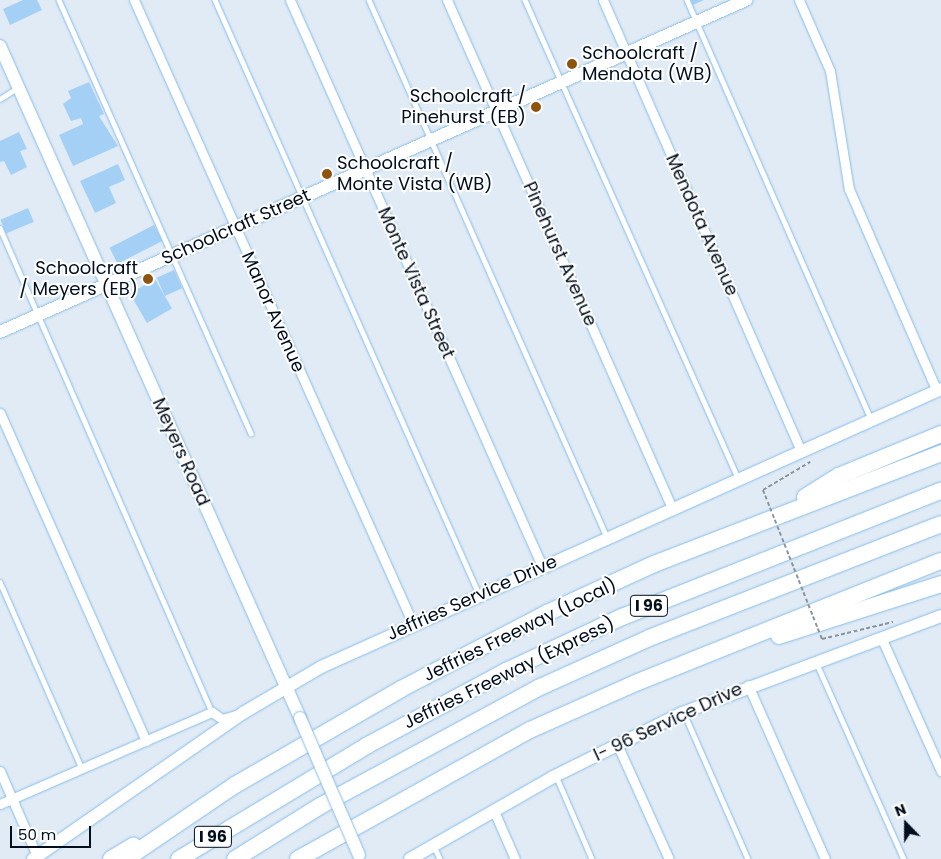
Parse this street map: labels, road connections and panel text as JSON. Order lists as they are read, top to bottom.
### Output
{
  "streets": {
    "highway": ["I 96", "Jeffries Freeway (Local)", "Jeffries Freeway (Express)"],
    "street": [
      "Mendota Avenue",
      "Schoolcraft Street",
      "Pinehurst Avenue",
      "Monte Vista Street",
      "Manor Avenue",
      "Meyers Road",
      "Jeffries Service Drive",
      "I- 96 Service Drive"
    ]
  },
  "crossings": [
    ["Mendota Avenue", "Schoolcraft Street"],
    ["Mendota Avenue", "Jeffries Service Drive"],
    ["Schoolcraft Street", "Pinehurst Avenue"],
    ["Schoolcraft Street", "Monte Vista Street"],
    ["Schoolcraft Street", "Manor Avenue"],
    ["Schoolcraft Street", "Meyers Road"],
    ["Pinehurst Avenue", "Jeffries Service Drive"],
    ["Monte Vista Street", "Jeffries Service Drive"],
    ["Manor Avenue", "Jeffries Service Drive"],
    ["Meyers Road", "Jeffries Service Drive"]
  ],
  "places": [
    "Schoolcraft / Mendota (WB)",
    "Schoolcraft / Pinehurst (EB)",
    "Schoolcraft / Monte Vista (WB)",
    "Schoolcraft / Meyers (EB)"
  ],
  "scale_bar": "50 m",
  "north": "top"
}
